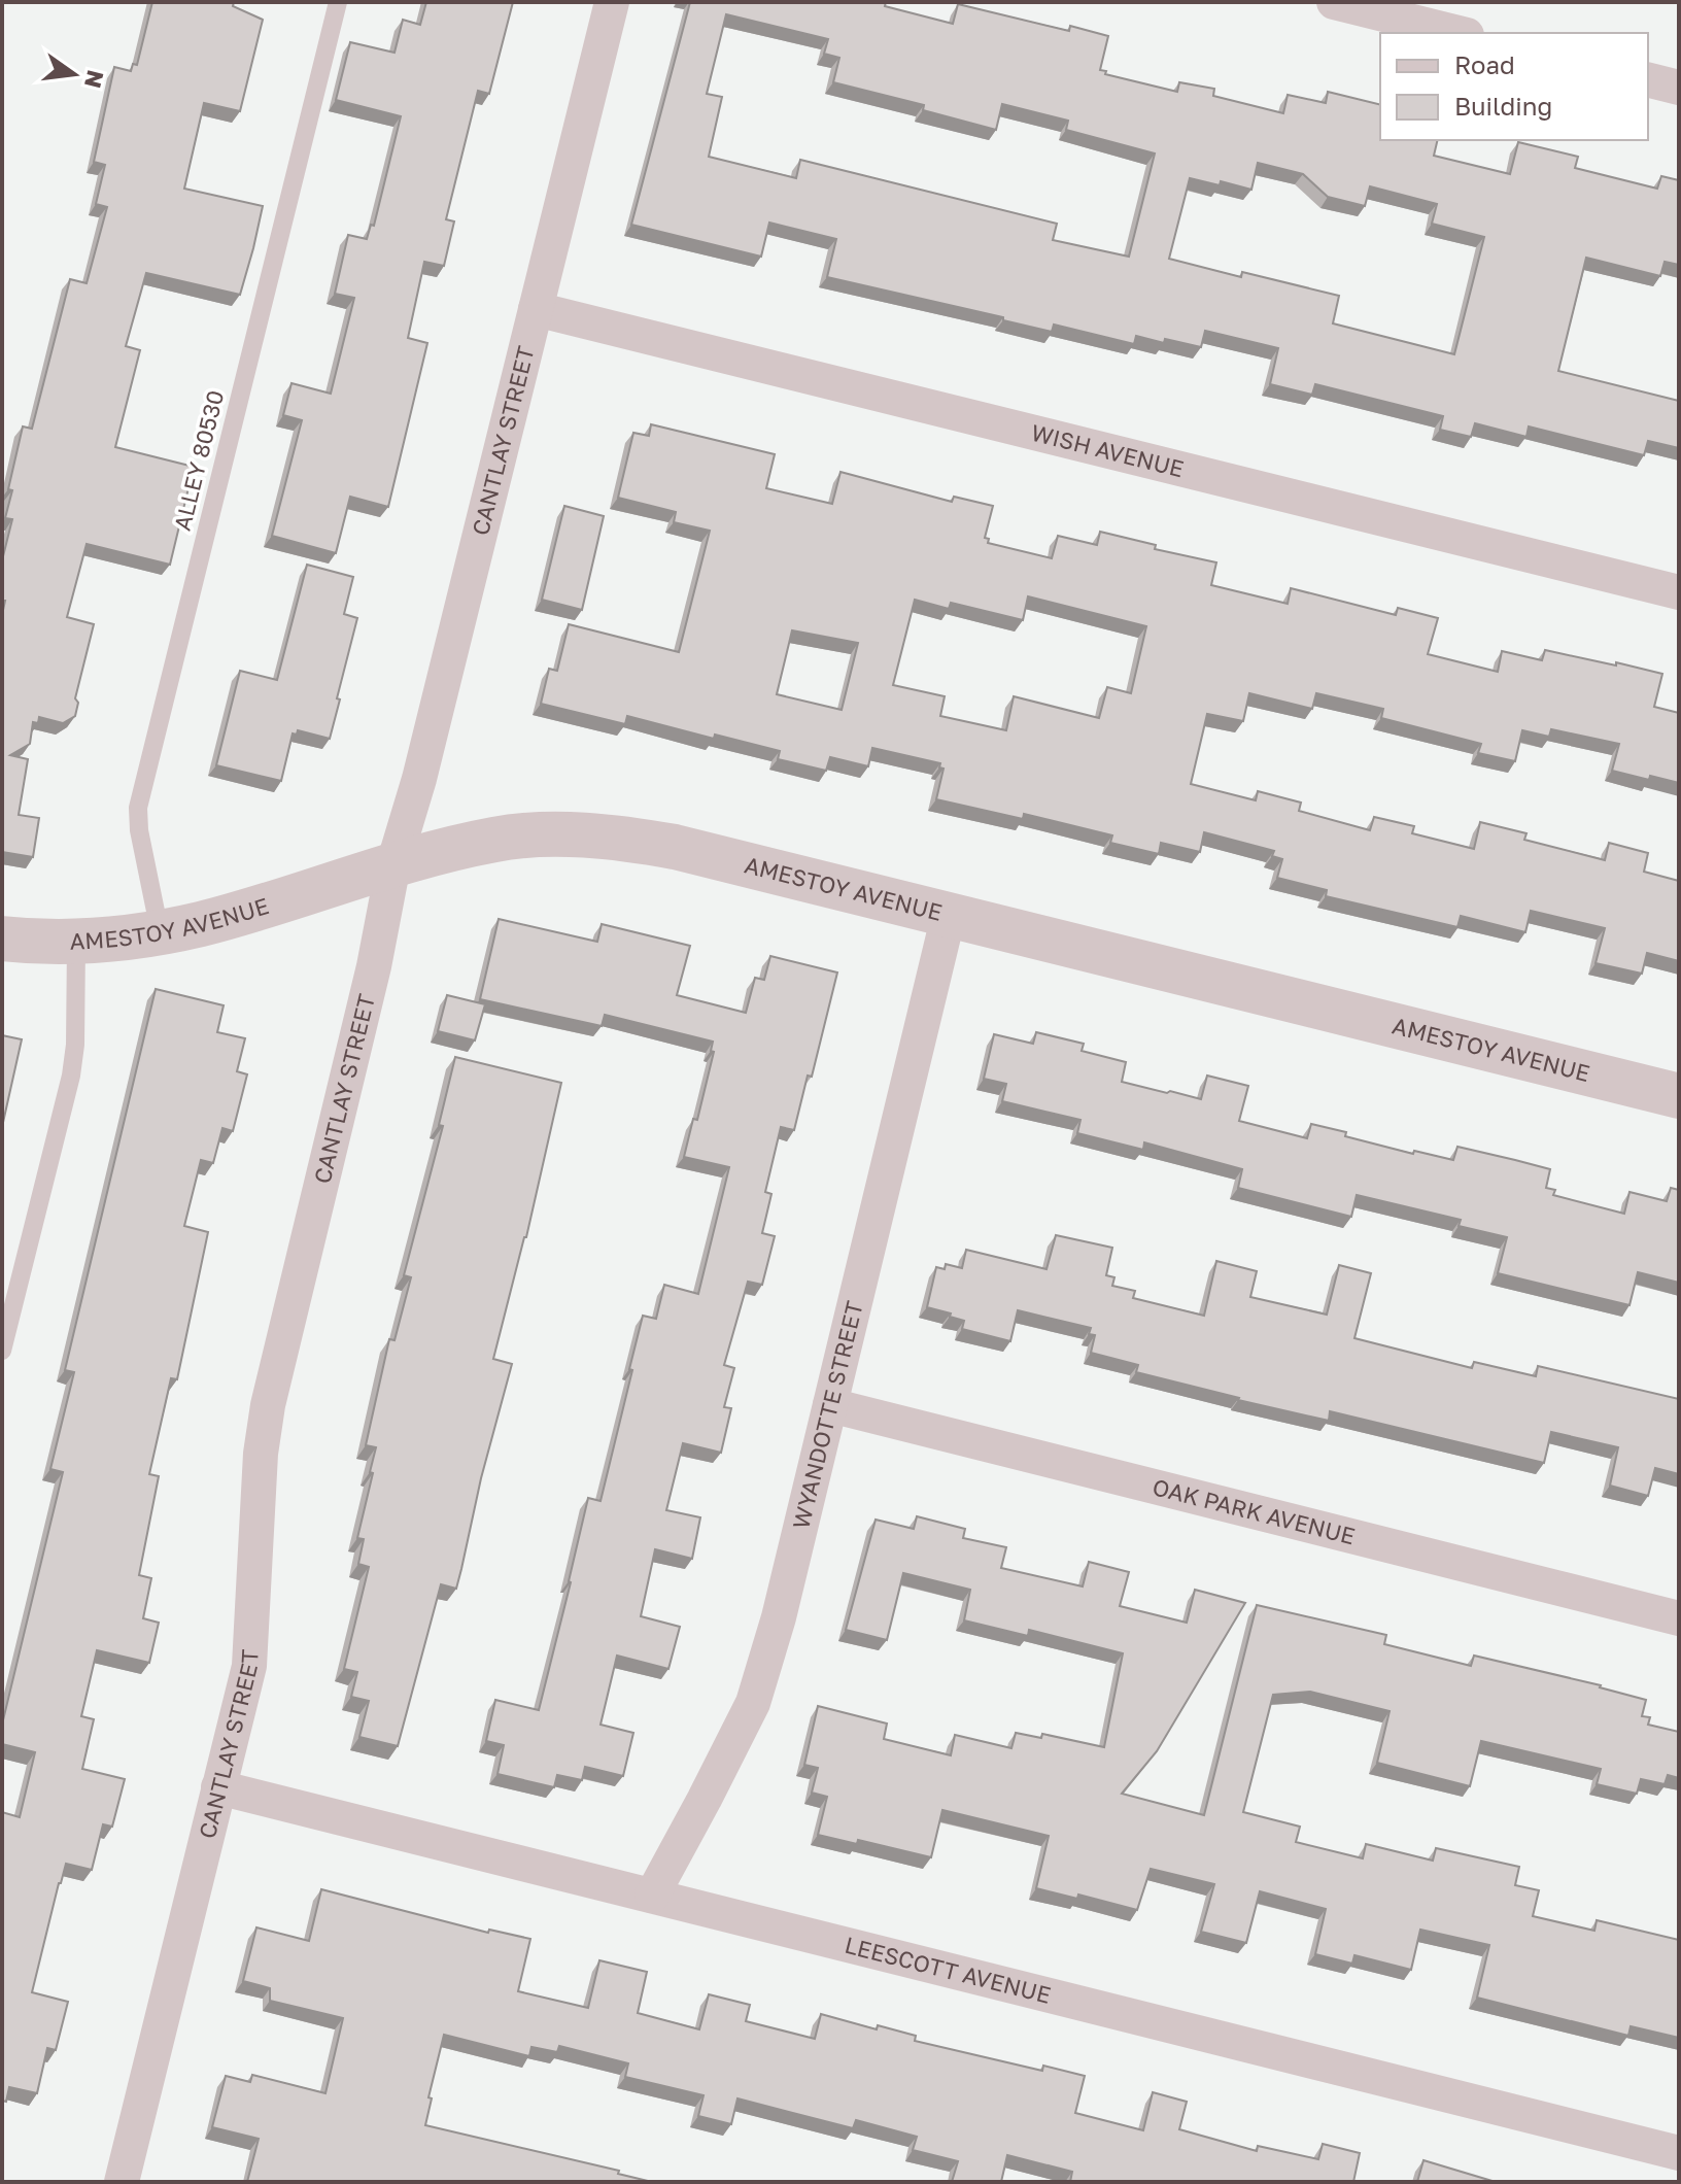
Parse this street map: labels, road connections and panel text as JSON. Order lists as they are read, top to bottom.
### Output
{
  "streets": {
    "street": [
      "CANTLAY STREET",
      "WISH AVENUE",
      "AMESTOY AVENUE",
      "WYANDOTTE STREET",
      "OAK PARK AVENUE",
      "LEESCOTT AVENUE"
    ],
    "lane": ["ALLEY 80530"]
  },
  "crossings": [
    ["CANTLAY STREET", "WISH AVENUE"],
    ["CANTLAY STREET", "AMESTOY AVENUE"],
    ["CANTLAY STREET", "LEESCOTT AVENUE"],
    ["ALLEY 80530", "AMESTOY AVENUE"],
    ["AMESTOY AVENUE", "WYANDOTTE STREET"],
    ["WYANDOTTE STREET", "OAK PARK AVENUE"],
    ["WYANDOTTE STREET", "LEESCOTT AVENUE"]
  ],
  "legend": ["Road", "Building"],
  "north": "right"
}
